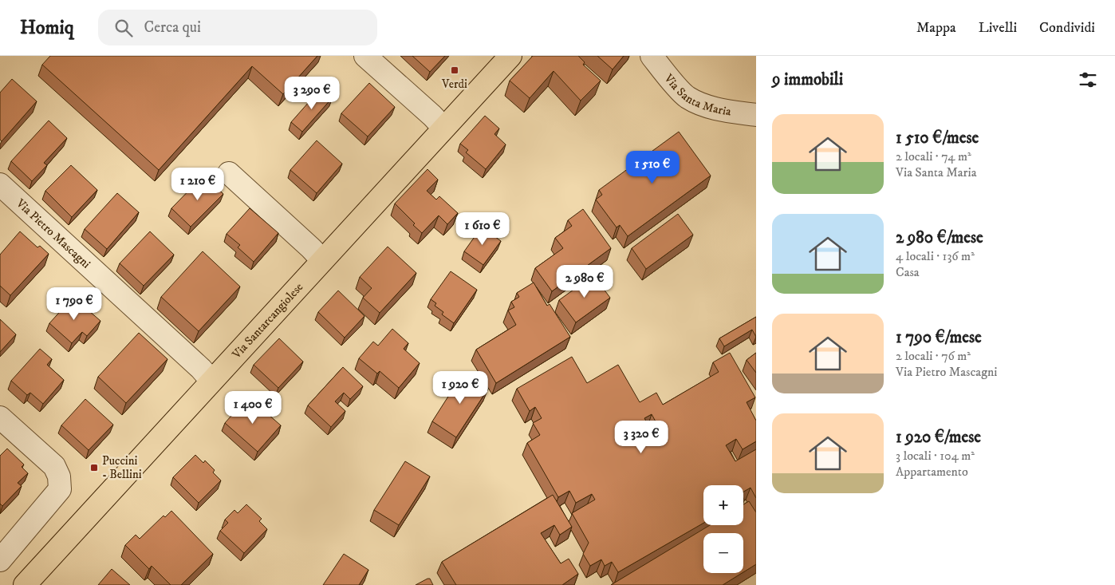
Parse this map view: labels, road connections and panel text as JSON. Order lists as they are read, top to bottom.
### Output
{
  "streets": {
    "main road": ["Via Santarcangiolese"],
    "street": ["Via Santa Maria", "Via Pietro Mascagni"]
  },
  "crossings": [
    ["Via Pietro Mascagni", "Via Santarcangiolese"]
  ],
  "places": {
    "transit": ["Verdi", "Puccini - Bellini"]
  },
  "page": {
    "header": "Homiq",
    "search": "Cerca qui",
    "nav": ["Mappa", "Livelli", "Condividi"],
    "heading": "9 immobili",
    "price": [
      "3 290 €",
      "1 510 €",
      "1 210 €",
      "1 610 €",
      "2 980 €",
      "1 790 €",
      "1 920 €",
      "1 400 €",
      "3 320 €"
    ],
    "list": [
      {
        "name": "1 510 €/mese",
        "note": "2 locali · 74 m² · Via Santa Maria"
      },
      {
        "name": "2 980 €/mese",
        "note": "4 locali · 136 m² · Casa"
      },
      {
        "name": "1 790 €/mese",
        "note": "2 locali · 76 m² · Via Pietro Mascagni"
      },
      {
        "name": "1 920 €/mese",
        "note": "3 locali · 104 m² · Appartamento"
      }
    ],
    "map_buttons": ["+", "−"]
  }
}
